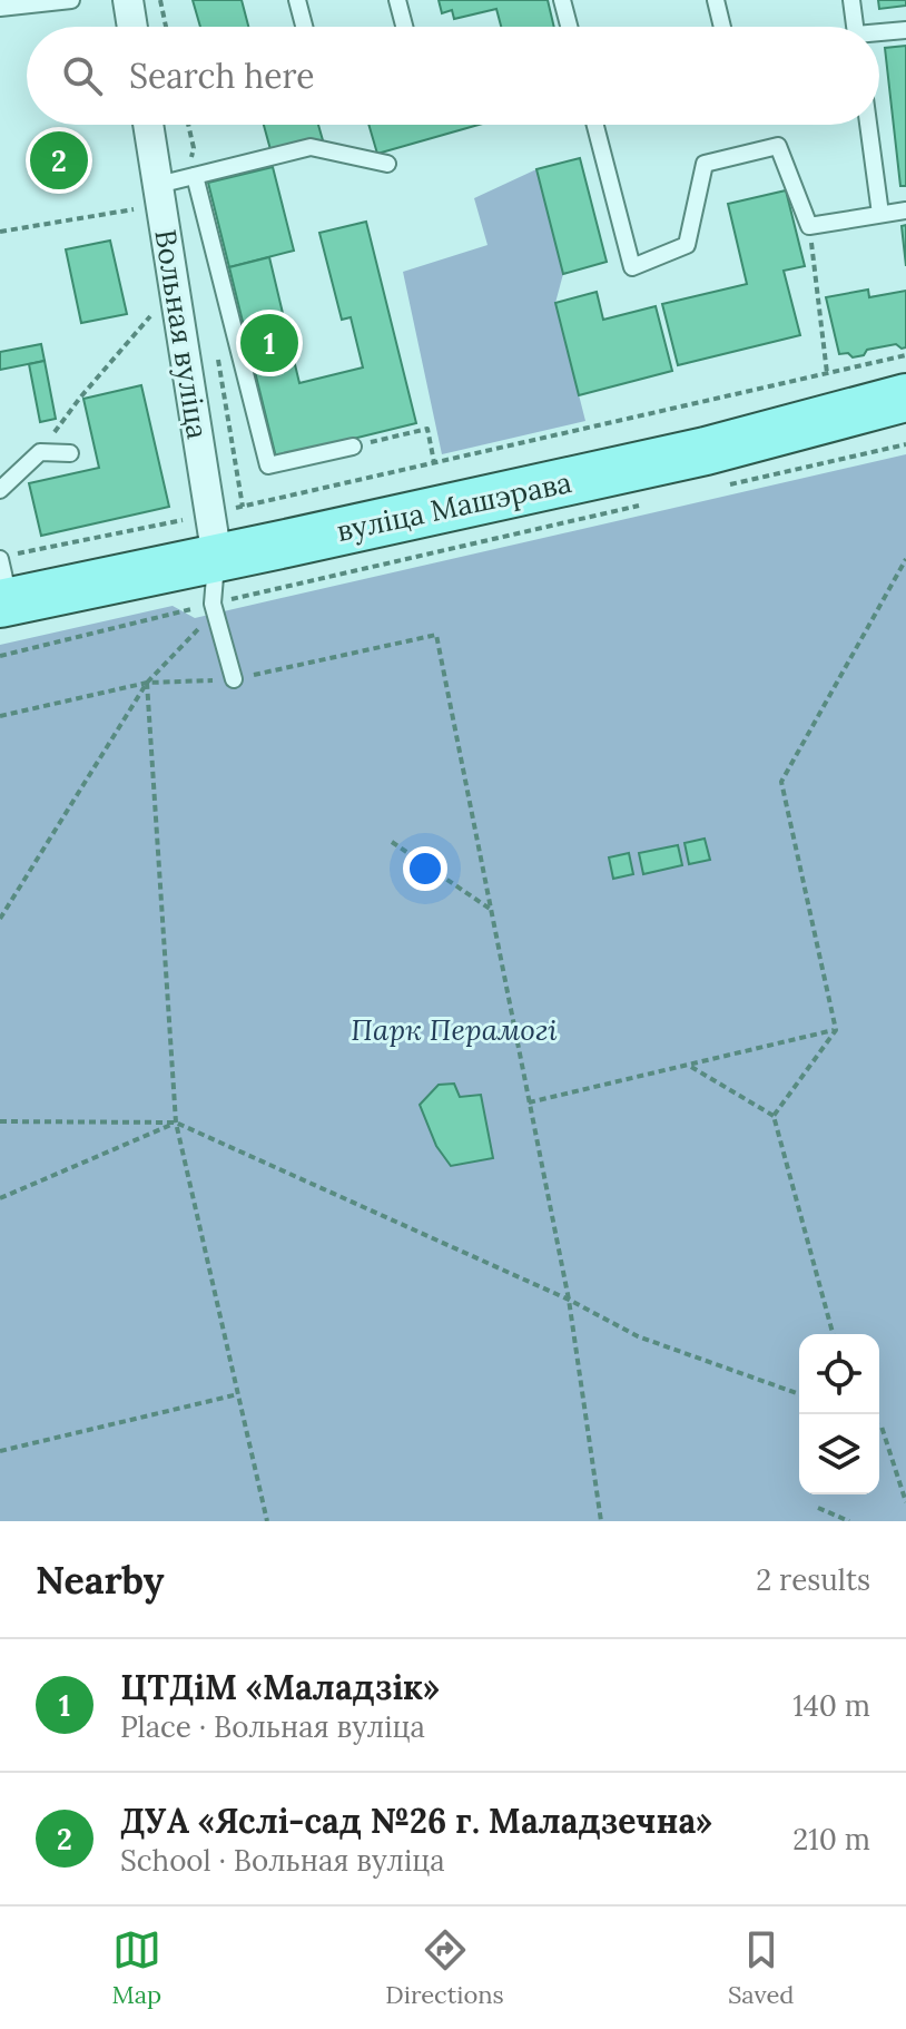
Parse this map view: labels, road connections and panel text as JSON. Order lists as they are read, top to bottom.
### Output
{
  "streets": {
    "main road": ["вуліца Машэрава"],
    "street": ["Вольная вуліца"]
  },
  "crossings": [
    ["Вольная вуліца", "вуліца Машэрава"]
  ],
  "parks": ["Парк Перамогі"],
  "page": {
    "search": "Search here",
    "pins": ["2", "1"],
    "heading": ["Nearby", "2 results"],
    "list": [
      {
        "mark": "1",
        "name": "ЦТДіМ «Маладзік»",
        "note": "Place · Вольная вуліца",
        "value": "140 m"
      },
      {
        "mark": "2",
        "name": "ДУА «Яслі-сад №26 г. Маладзечна»",
        "note": "School · Вольная вуліца",
        "value": "210 m"
      }
    ],
    "nav": ["Map", "Directions", "Saved"]
  }
}
